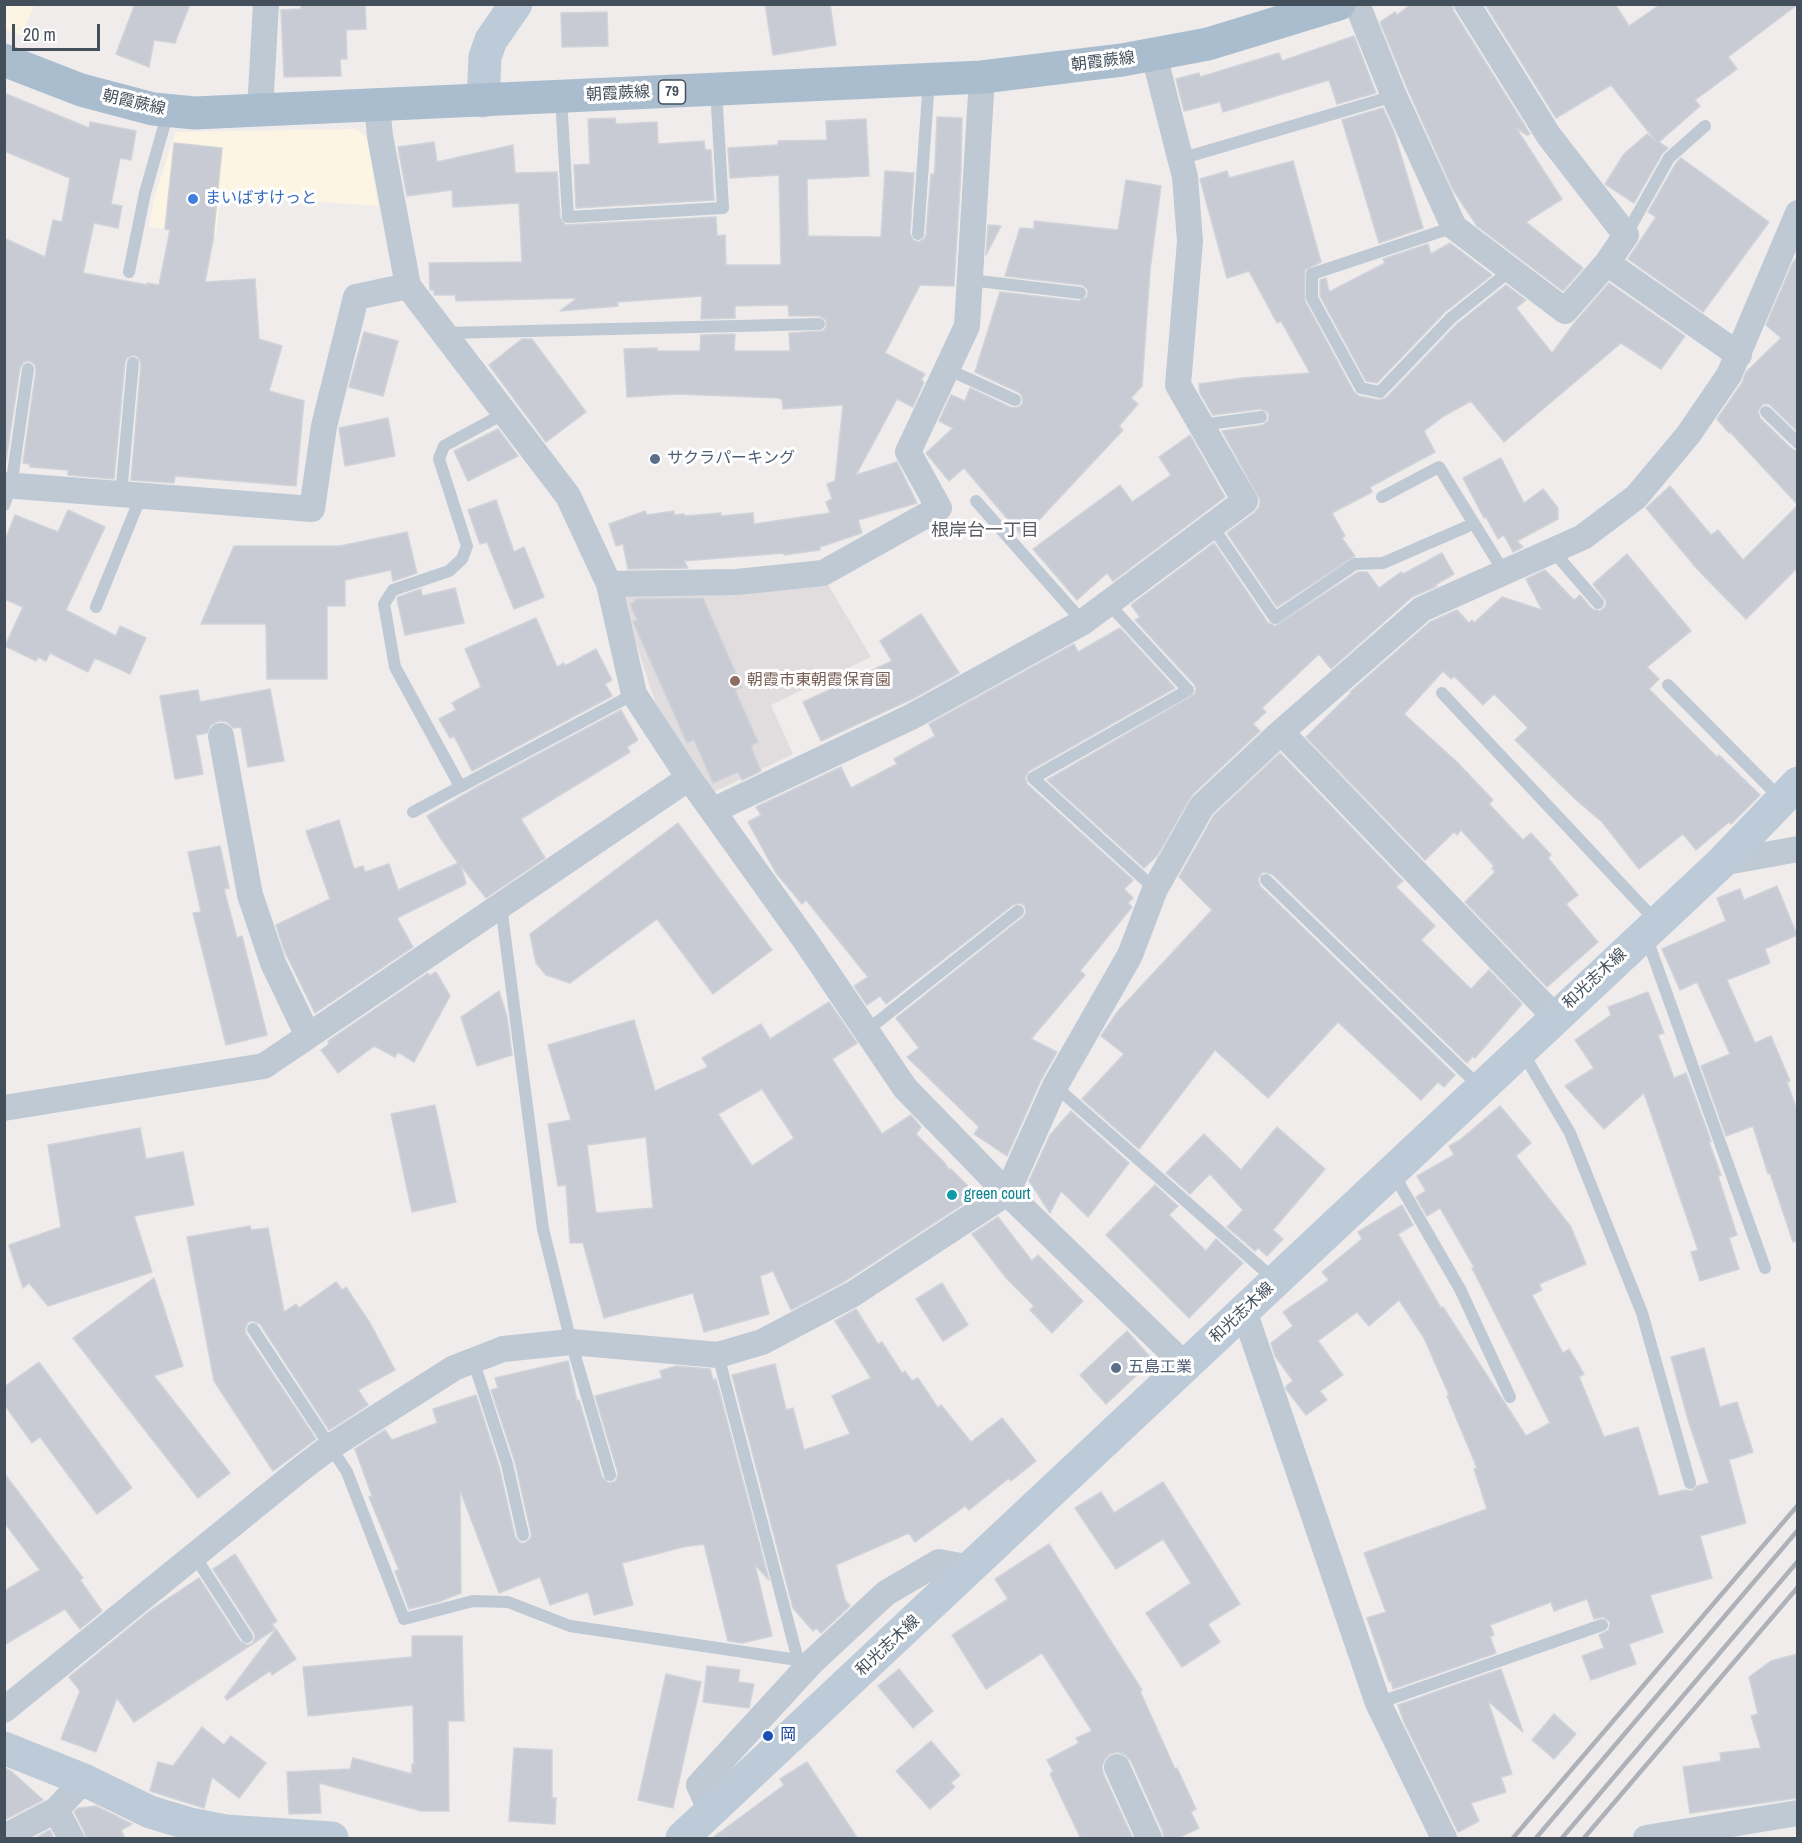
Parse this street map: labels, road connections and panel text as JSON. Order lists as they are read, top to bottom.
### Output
{
  "streets": {
    "main road": ["朝霞蕨線", "79", "和光志木線"]
  },
  "districts": ["根岸台一丁目"],
  "places": [
    "まいばすけっと",
    "サクラパーキング",
    "朝霞市東朝霞保育園",
    "green court",
    "五島工業",
    "岡"
  ],
  "scale_bar": "20 m"
}
